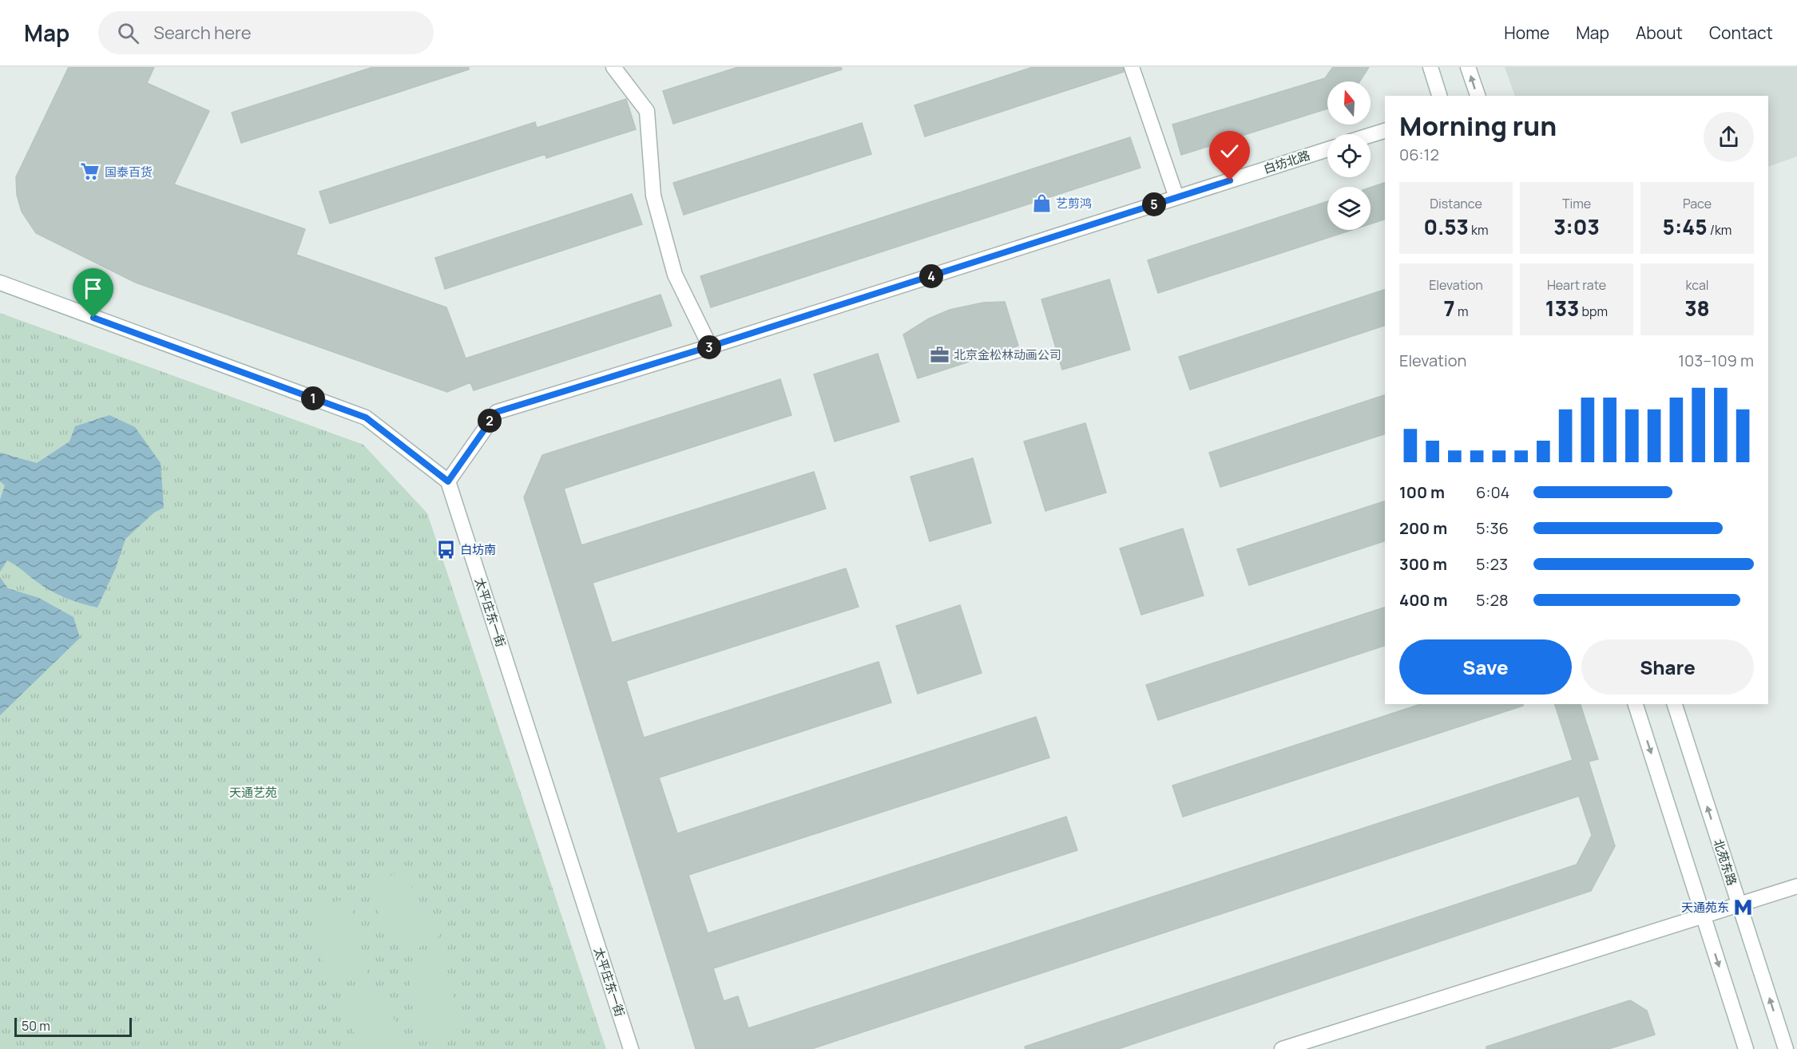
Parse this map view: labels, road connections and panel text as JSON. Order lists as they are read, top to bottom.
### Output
{
  "streets": {
    "street": ["白坊北路", "太平庄东一街", "北苑东路"]
  },
  "crossings": [
    ["白坊北路", "太平庄东一街"]
  ],
  "parks": ["天通艺苑"],
  "places": {
    "supermarket": ["国泰百货"],
    "shop": ["艺剪鸿"],
    "office": ["北京金松林动画公司"],
    "bus stop": ["白坊南"],
    "metro station": ["天通苑东"]
  },
  "scale_bar": "50 m",
  "north": "top",
  "page": {
    "header": "Map",
    "search": "Search here",
    "nav": [
      "Home",
      "Map",
      "About",
      "Contact"
    ],
    "heading": ["Morning run", "06:12"],
    "stats": [
      ["Distance", "0.53 km"],
      ["Time", "3:03"],
      ["Pace", "5:45 /km"],
      ["Elevation", "7 m"],
      ["Heart rate", "133 bpm"],
      ["kcal", "38"]
    ],
    "pins": [
      "5",
      "4",
      "3",
      "1",
      "2"
    ],
    "chart": ["Elevation", "103–109 m"],
    "list": [
      {
        "name": "100 m",
        "note": "6:04"
      },
      {
        "name": "200 m",
        "note": "5:36"
      },
      {
        "name": "300 m",
        "note": "5:23"
      },
      {
        "name": "400 m",
        "note": "5:28"
      }
    ],
    "buttons": ["Save", "Share"],
    "scale": "50 m"
  }
}
